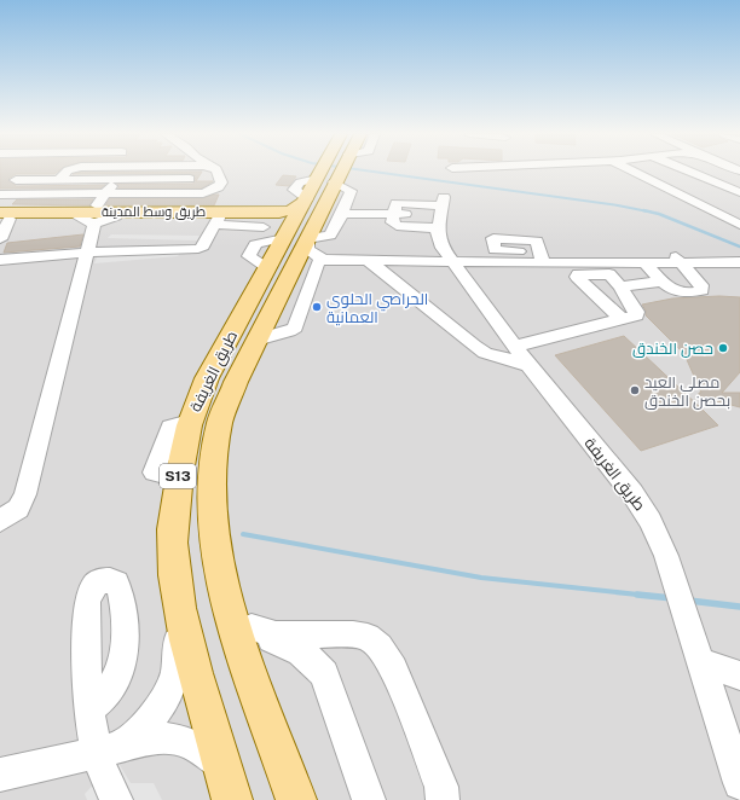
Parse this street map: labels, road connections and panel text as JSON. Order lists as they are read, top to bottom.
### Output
{
  "streets": {
    "main road": ["طريق وسط المدينة", "طريق الغريفة", "S13"]
  },
  "crossings": [
    ["طريق وسط المدينة", "طريق الغريفة"]
  ],
  "places": ["الحراصي الحلوى العمانية", "حصن الخندق", "مصلى العيد بحصن الخندق"]
}
